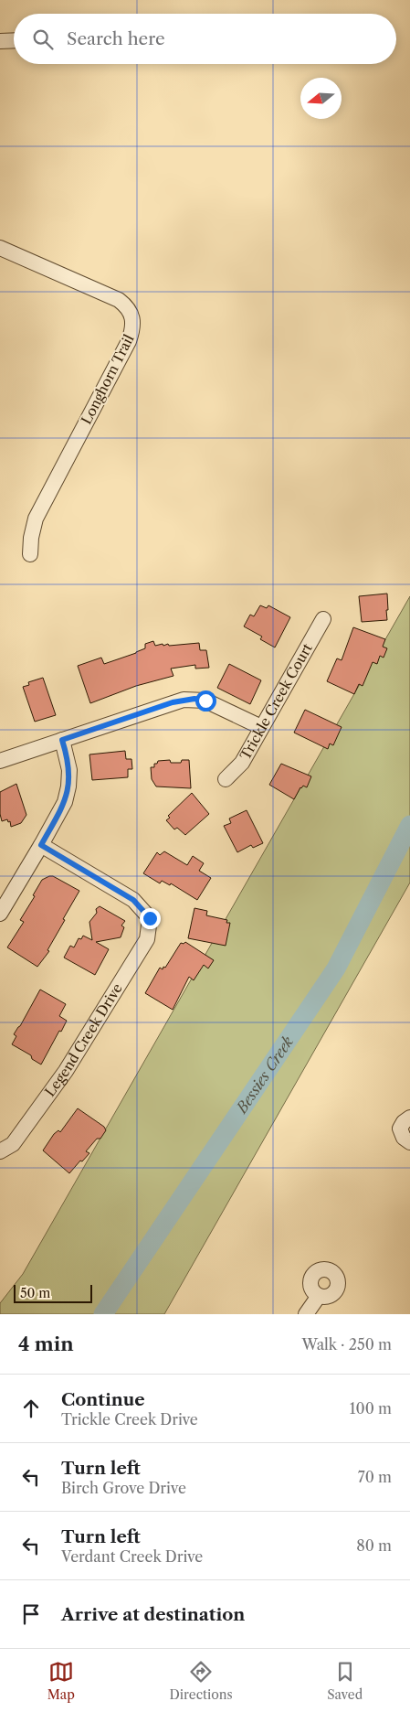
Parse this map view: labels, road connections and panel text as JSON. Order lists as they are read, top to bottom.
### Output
{
  "streets": {
    "street": ["Longhorn Trail", "Trickle Creek Court", "Legend Creek Drive"]
  },
  "water": ["Bessies Creek"],
  "scale_bar": "50 m",
  "north": "left",
  "page": {
    "search": "Search here",
    "scale": "50 m",
    "heading": ["4 min", "Walk · 250 m"],
    "list": [
      ["Continue", "Trickle Creek Drive", "100 m"],
      ["Turn left", "Birch Grove Drive", "70 m"],
      ["Turn left", "Verdant Creek Drive", "80 m"],
      "Arrive at destination"
    ],
    "nav": ["Map", "Directions", "Saved"]
  }
}
